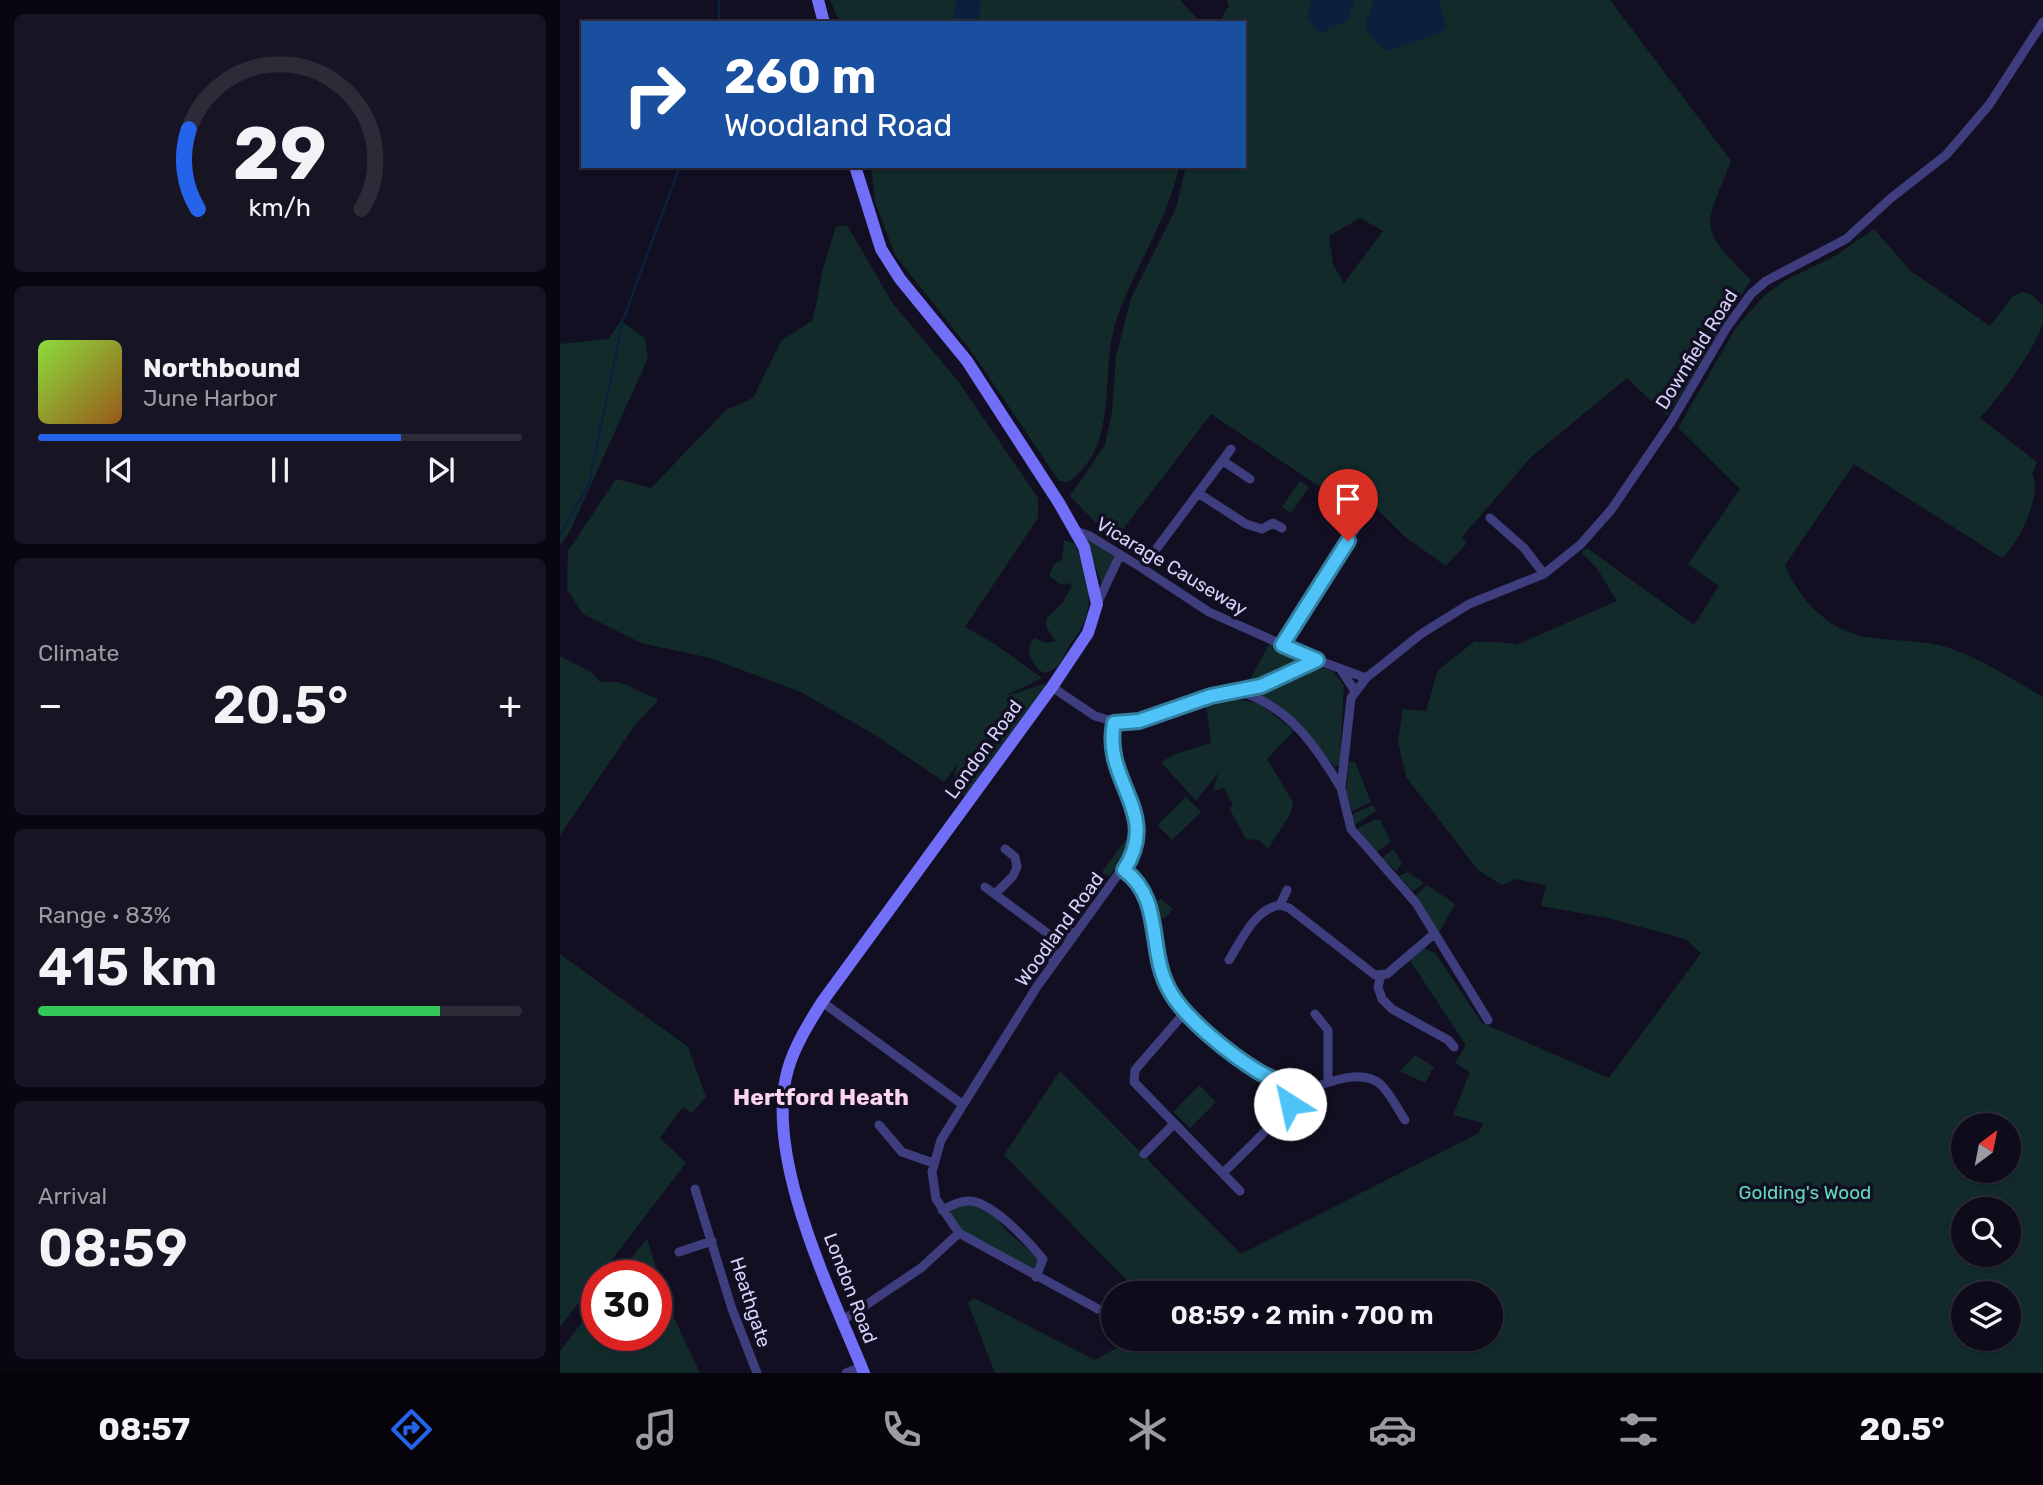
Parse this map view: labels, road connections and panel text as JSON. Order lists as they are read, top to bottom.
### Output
{
  "streets": {
    "main road": ["London Road"],
    "street": [
      "Downfield Road",
      "Vicarage Causeway",
      "Woodland Road",
      "Heathgate"
    ]
  },
  "crossings": [
    ["Downfield Road", "Vicarage Causeway"],
    ["Vicarage Causeway", "London Road"]
  ],
  "districts": ["Hertford Heath"],
  "parks": ["Golding's Wood"],
  "north": "top right",
  "page": {
    "turn": ["260 m", "Woodland Road"],
    "song": ["Northbound", "June Harbor"],
    "tile": [
      "Climate",
      ["Range · 83%", "415 km"],
      ["Arrival", "08:59"]
    ],
    "heat": ["−", "20.5°", "+"],
    "limit": "30",
    "trip": "08:59 · 2 min · 700 m",
    "tabs": ["08:57", "20.5°"],
    "gauge": ["29", "km/h"]
  }
}
